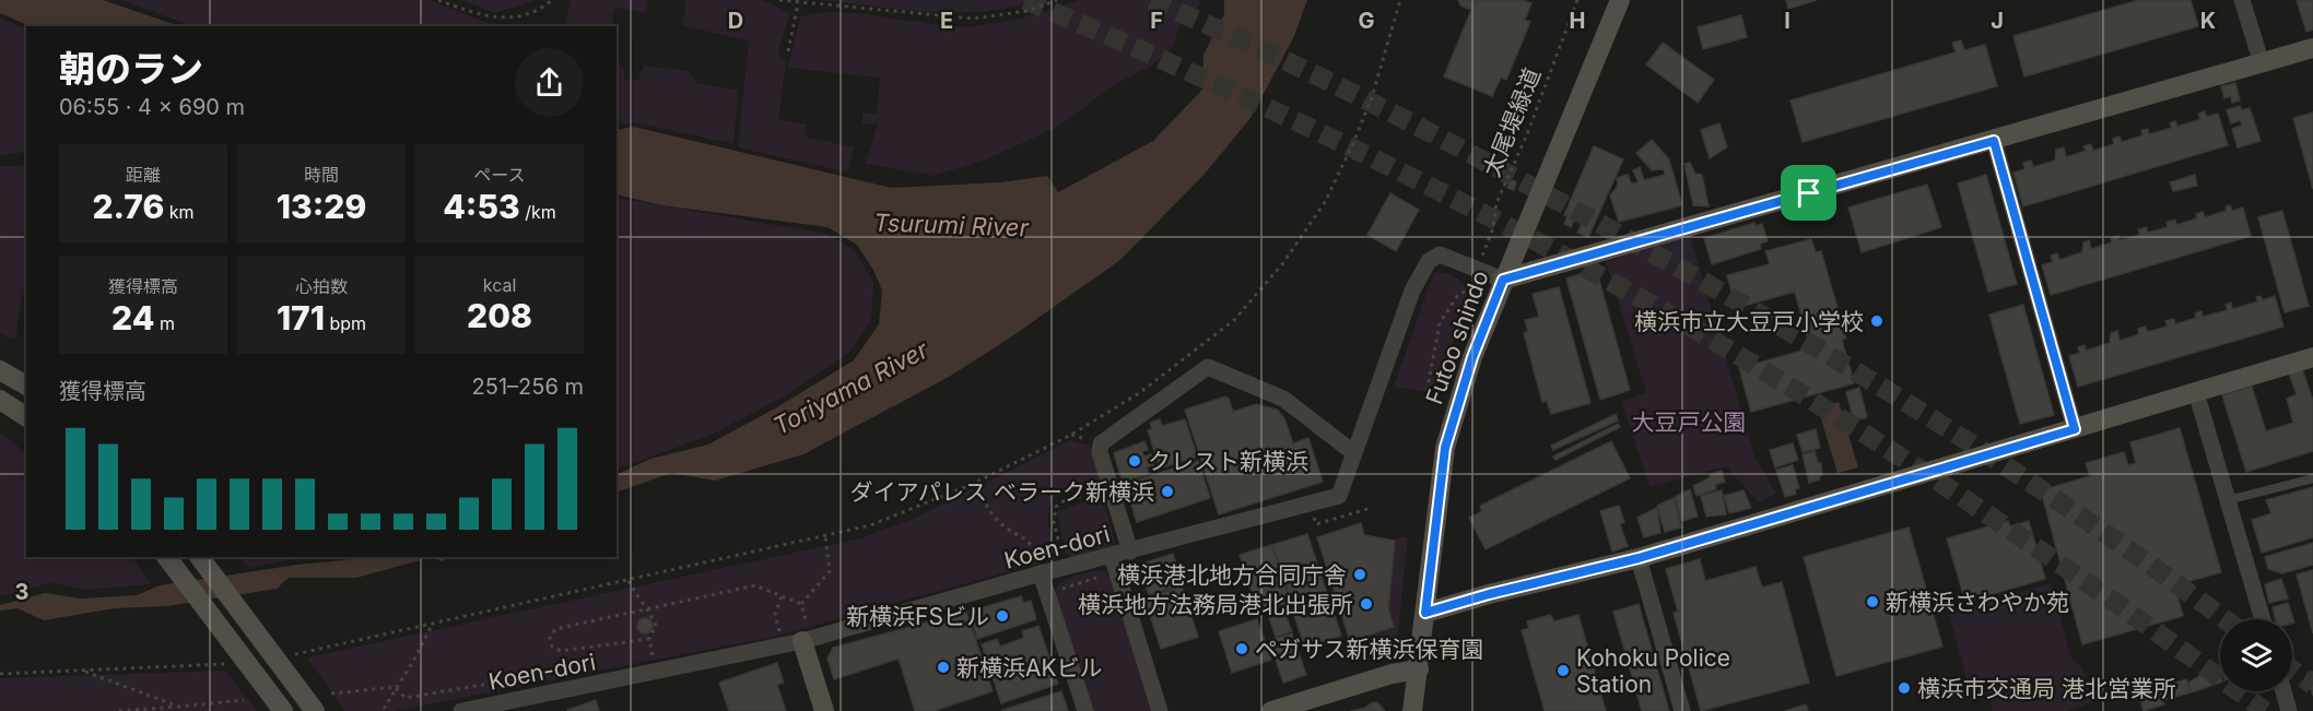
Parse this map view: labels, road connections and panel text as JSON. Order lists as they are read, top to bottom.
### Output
{
  "streets": {
    "street": ["Futoo shindo", "Koen-dori"],
    "path": ["太尾堤緑道"]
  },
  "crossings": [
    ["Futoo shindo", "Koen-dori"]
  ],
  "water": ["Tsurumi River", "Toriyama River"],
  "parks": ["大豆戸公園"],
  "places": [
    "横浜市立大豆戸小学校",
    "クレスト新横浜",
    "ダイアパレス ベラーク新横浜",
    "横浜港北地方合同庁舎",
    "新横浜さわやか苑",
    "横浜地方法務局港北出張所",
    "新横浜FSビル",
    "ペガサス新横浜保育園",
    "新横浜AKビル",
    "Kohoku Police Station",
    "横浜市交通局 港北営業所"
  ],
  "page": {
    "heading": ["朝のラン", "06:55 · 4 × 690 m"],
    "stats": [
      ["距離", "2.76 km"],
      ["時間", "13:29"],
      ["ペース", "4:53 /km"],
      ["獲得標高", "24 m"],
      ["心拍数", "171 bpm"],
      ["kcal", "208"]
    ],
    "chart": ["獲得標高", "251–256 m"]
  },
  "grid": {
    "columns": [
      "D",
      "E",
      "F",
      "G",
      "H",
      "I",
      "J",
      "K"
    ],
    "rows": ["3"]
  }
}
